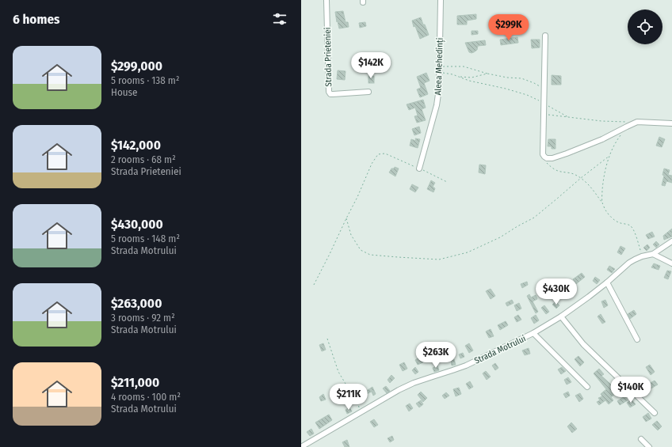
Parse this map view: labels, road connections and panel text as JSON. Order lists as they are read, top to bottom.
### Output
{
  "streets": {
    "street": ["Strada Prieteniei", "Aleea Mehedinți", "Strada Motrului"]
  },
  "page": {
    "heading": "6 homes",
    "price": [
      "$299K",
      "$142K",
      "$430K",
      "$263K",
      "$140K",
      "$211K"
    ],
    "list": [
      {
        "name": "$299,000",
        "note": "5 rooms · 138 m² · House"
      },
      {
        "name": "$142,000",
        "note": "2 rooms · 68 m² · Strada Prieteniei"
      },
      {
        "name": "$430,000",
        "note": "5 rooms · 148 m² · Strada Motrului"
      },
      {
        "name": "$263,000",
        "note": "3 rooms · 92 m² · Strada Motrului"
      },
      {
        "name": "$211,000",
        "note": "4 rooms · 100 m² · Strada Motrului"
      }
    ]
  }
}
